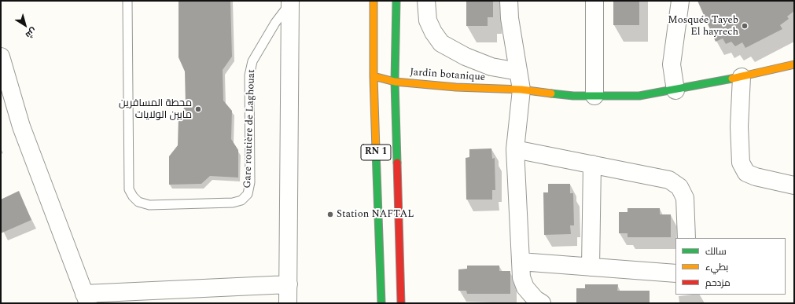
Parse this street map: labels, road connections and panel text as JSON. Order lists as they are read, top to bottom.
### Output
{
  "streets": {
    "main road": ["Jardin botanique", "RN 1"],
    "lane": ["Gare routière de Laghouat"]
  },
  "crossings": [
    ["Jardin botanique", "RN 1"]
  ],
  "places": ["Mosquée Tayeb El hayrech", "محطة المسافرين مابين الولايات", "Station NAFTAL"],
  "legend": ["سالك", "بطيء", "مزدحم"],
  "north": "bottom right"
}
